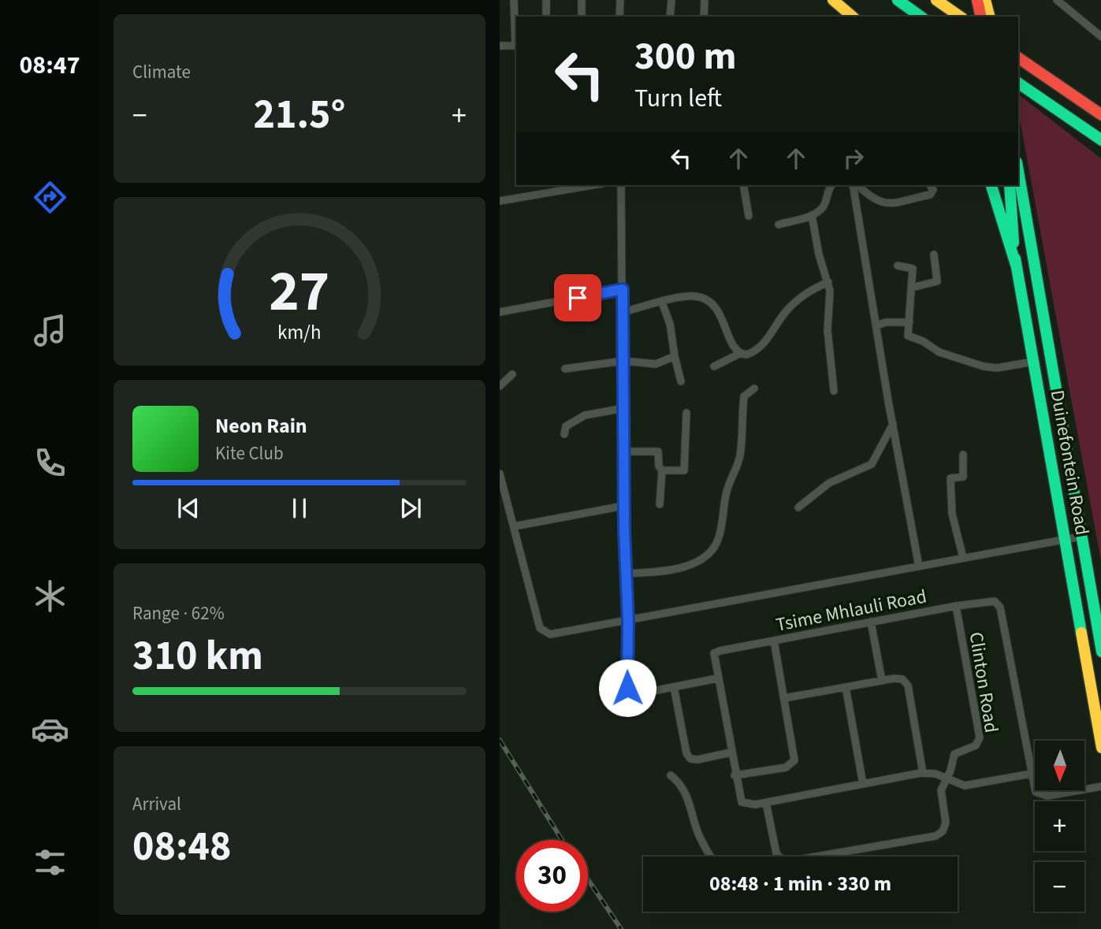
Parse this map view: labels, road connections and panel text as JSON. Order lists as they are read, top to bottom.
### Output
{
  "streets": {
    "main road": ["Duinefontein Road"],
    "street": ["Tsime Mhlauli Road", "Clinton Road"]
  },
  "crossings": [
    ["Tsime Mhlauli Road", "Clinton Road"]
  ],
  "north": "bottom",
  "page": {
    "tabs": "08:47",
    "tile": [
      "Climate",
      ["Range · 62%", "310 km"],
      ["Arrival", "08:48"]
    ],
    "turn": ["300 m", "Turn left"],
    "heat": ["−", "21.5°", "+"],
    "song": ["Neon Rain", "Kite Club"],
    "map_buttons": ["+", "−"],
    "limit": "30",
    "trip": "08:48 · 1 min · 330 m",
    "gauge": ["27", "km/h"]
  }
}
